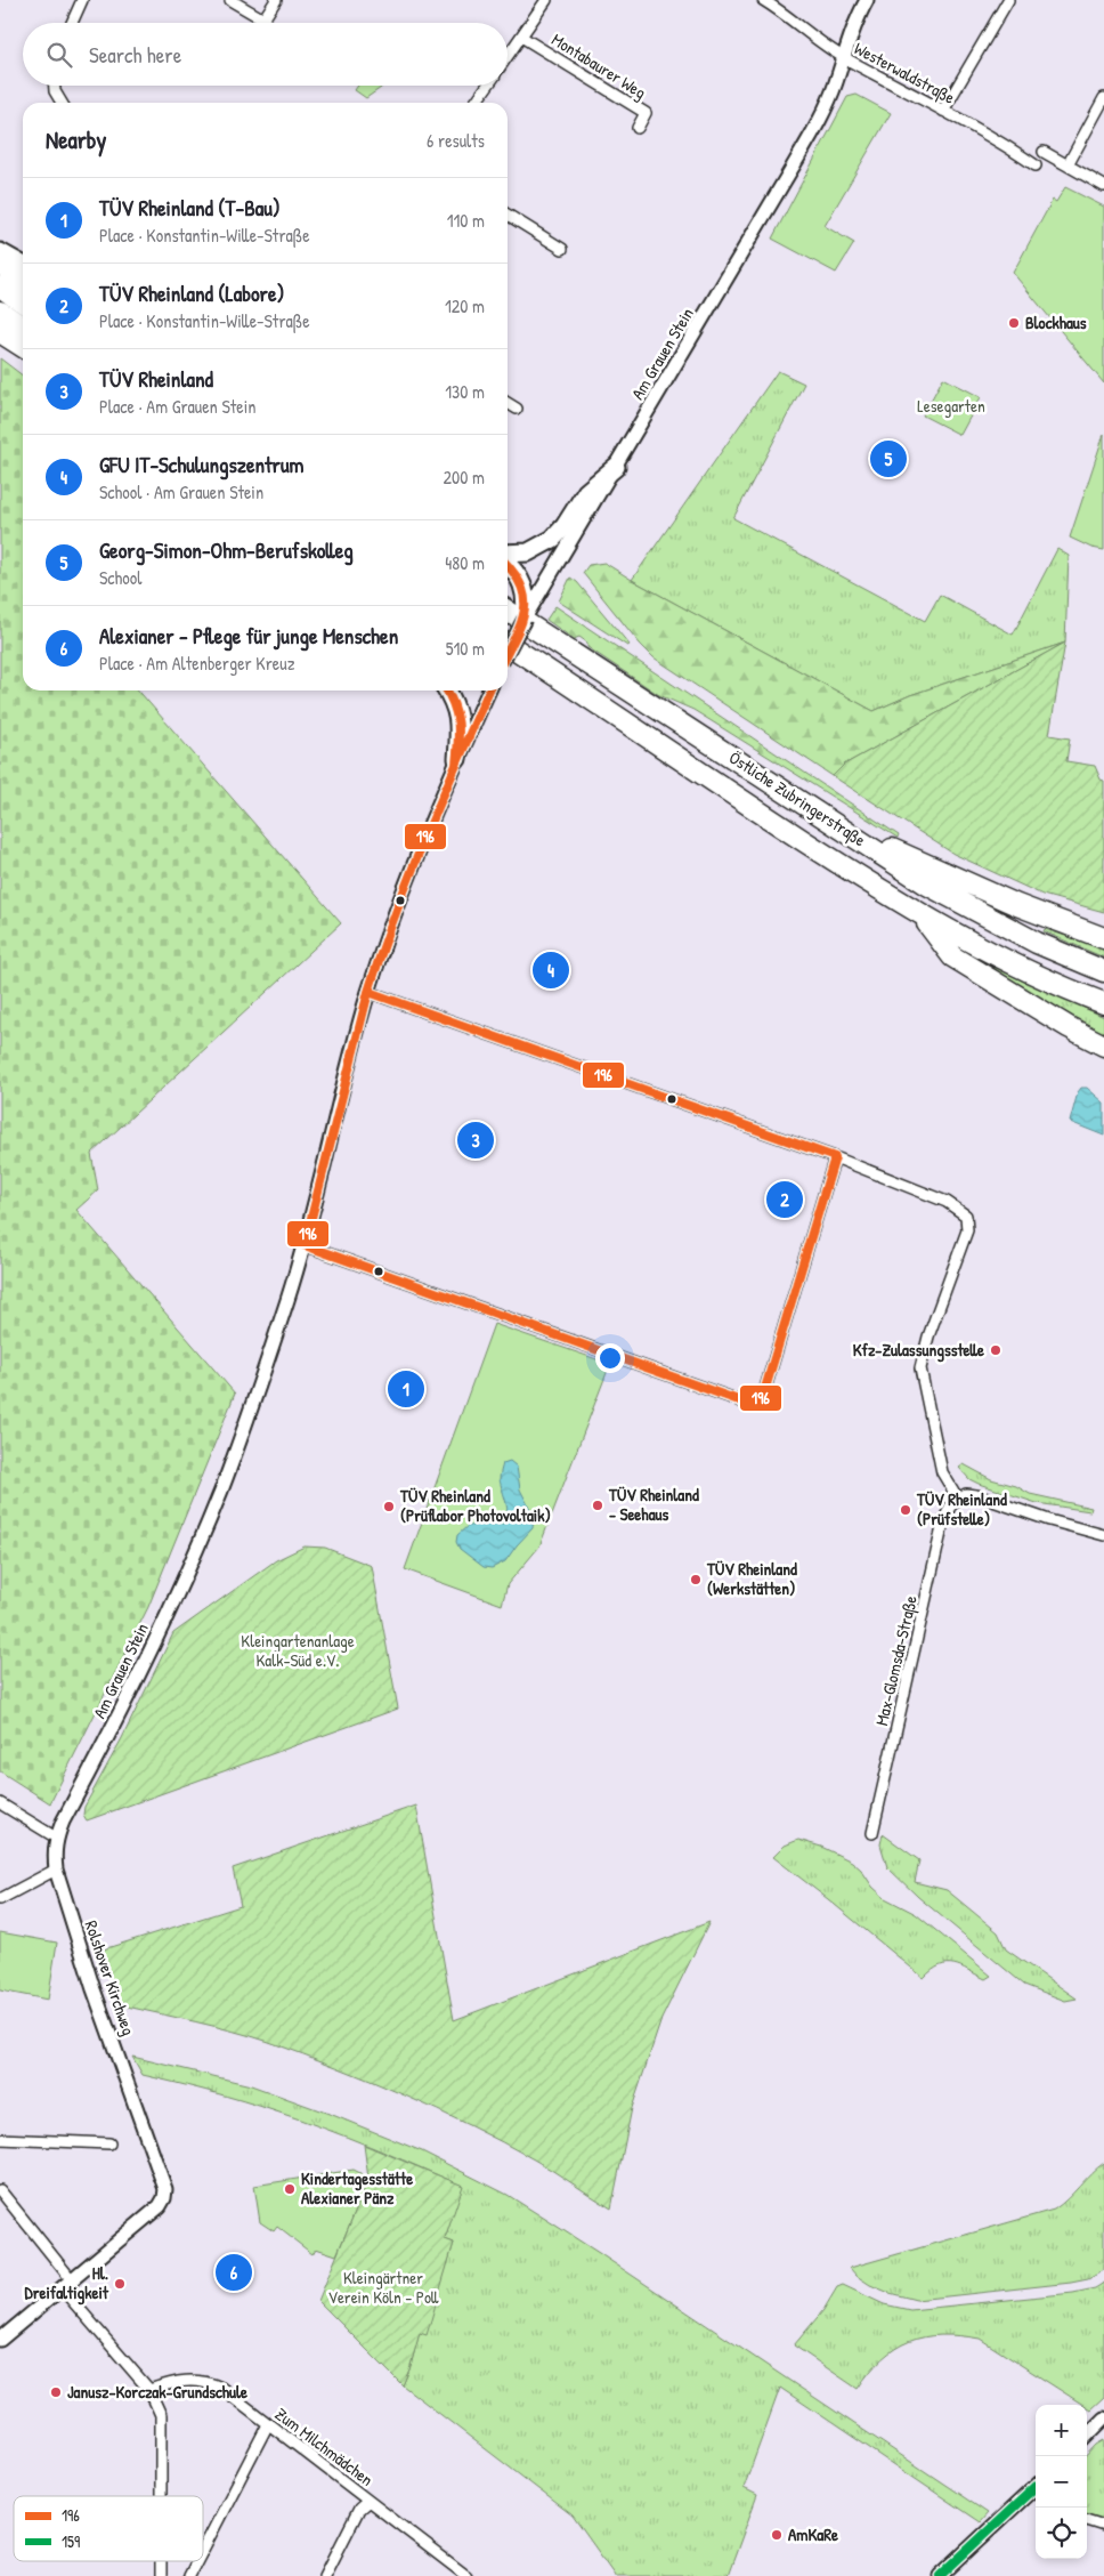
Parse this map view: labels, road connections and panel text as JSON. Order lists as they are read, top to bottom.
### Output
{
  "streets": {
    "highway": ["Östliche Zubringerstraße"],
    "street": [
      "Montabaurer Weg",
      "Westerwaldstraße",
      "Am Grauen Stein",
      "Max-Glomsda-Straße",
      "Rolshover Kirchweg",
      "Zum Milchmädchen"
    ]
  },
  "crossings": [
    ["Westerwaldstraße", "Am Grauen Stein"],
    ["Am Grauen Stein", "Rolshover Kirchweg"]
  ],
  "parks": ["Lesegarten", "Kleingartenanlage Kalk-Süd e.V.", "Kleingärtner Verein Köln - Poll"],
  "places": [
    "Blockhaus",
    "Kfz-Zulassungsstelle",
    "TÜV Rheinland - Seehaus",
    "TÜV Rheinland (Prüflabor Photovoltaik)",
    "TÜV Rheinland (Prüfstelle)",
    "TÜV Rheinland (Werkstätten)",
    "Kindertagesstätte Alexianer Pänz",
    "Hl. Dreifaltigkeit",
    "Janusz-Korczak-Grundschule",
    "AmKaRe"
  ],
  "lines": ["transit line 196", "transit line 159"],
  "legend": ["196", "159"],
  "page": {
    "search": "Search here",
    "heading": ["Nearby", "6 results"],
    "list": [
      {
        "mark": "1",
        "name": "TÜV Rheinland (T-Bau)",
        "note": "Place · Konstantin-Wille-Straße",
        "value": "110 m"
      },
      {
        "mark": "2",
        "name": "TÜV Rheinland (Labore)",
        "note": "Place · Konstantin-Wille-Straße",
        "value": "120 m"
      },
      {
        "mark": "3",
        "name": "TÜV Rheinland",
        "note": "Place · Am Grauen Stein",
        "value": "130 m"
      },
      {
        "mark": "4",
        "name": "GFU IT-Schulungszentrum",
        "note": "School · Am Grauen Stein",
        "value": "200 m"
      },
      {
        "mark": "5",
        "name": "Georg-Simon-Ohm-Berufskolleg",
        "note": "School",
        "value": "480 m"
      },
      {
        "mark": "6",
        "name": "Alexianer - Pflege für junge Menschen",
        "note": "Place · Am Altenberger Kreuz",
        "value": "510 m"
      }
    ],
    "pins": [
      "5",
      "4",
      "3",
      "2",
      "1",
      "6"
    ],
    "map_buttons": ["+", "−"]
  }
}
